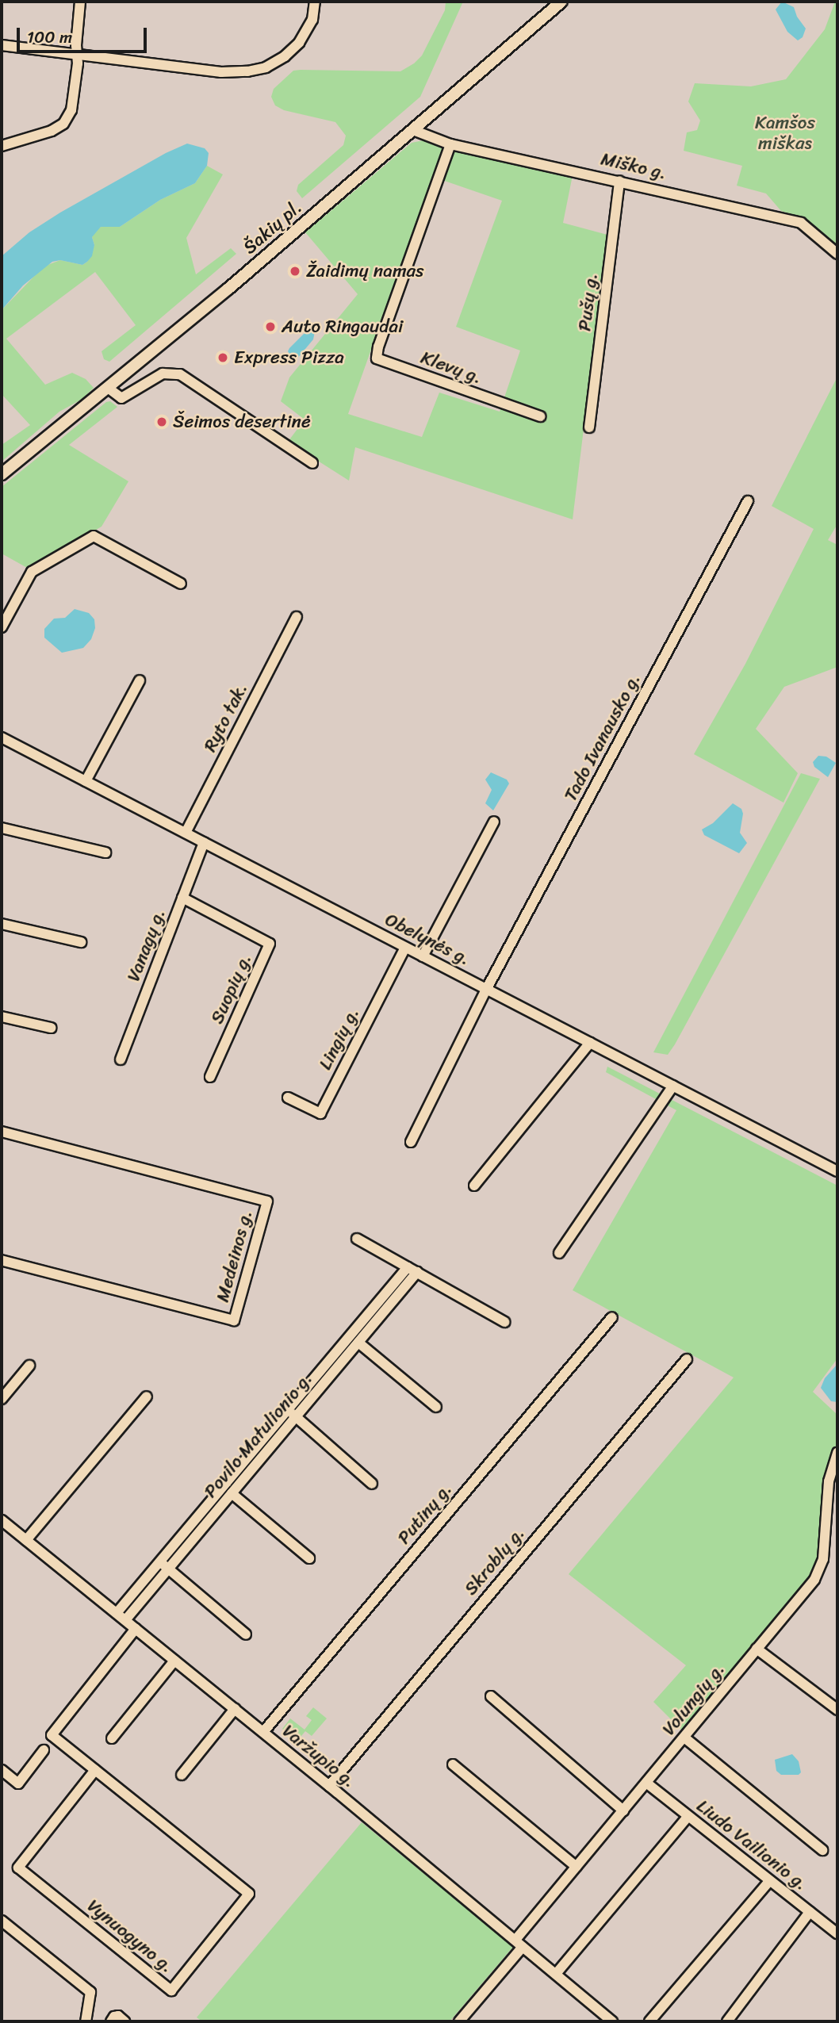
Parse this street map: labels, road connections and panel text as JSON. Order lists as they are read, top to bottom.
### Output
{
  "streets": {
    "main road": ["Šakių pl."],
    "street": [
      "Miško g.",
      "Pušų g.",
      "Klevų g.",
      "Ryto tak.",
      "Tado Ivanausko g.",
      "Obelynės g.",
      "Vanagų g.",
      "Suopių g.",
      "Lingių g.",
      "Medeinos g.",
      "Povilo Matulionio g.",
      "Putinų g.",
      "Skroblų g.",
      "Volungių g.",
      "Varžupio g.",
      "Liudo Vailionio g.",
      "Vynuogyno g."
    ]
  },
  "crossings": [
    ["Miško g.", "Šakių pl."],
    ["Miško g.", "Pušų g."],
    ["Miško g.", "Klevų g."],
    ["Ryto tak.", "Obelynės g."],
    ["Tado Ivanausko g.", "Obelynės g."],
    ["Obelynės g.", "Vanagų g."],
    ["Obelynės g.", "Lingių g."],
    ["Vanagų g.", "Suopių g."],
    ["Povilo Matulionio g.", "Varžupio g."],
    ["Putinų g.", "Varžupio g."],
    ["Skroblų g.", "Varžupio g."],
    ["Volungių g.", "Varžupio g."],
    ["Volungių g.", "Liudo Vailionio g."],
    ["Varžupio g.", "Vynuogyno g."]
  ],
  "parks": ["Kamšos miškas"],
  "places": [
    "Žaidimų namas",
    "Auto Ringaudai",
    "Express Pizza",
    "Šeimos desertinė"
  ],
  "scale_bar": "100 m"
}
